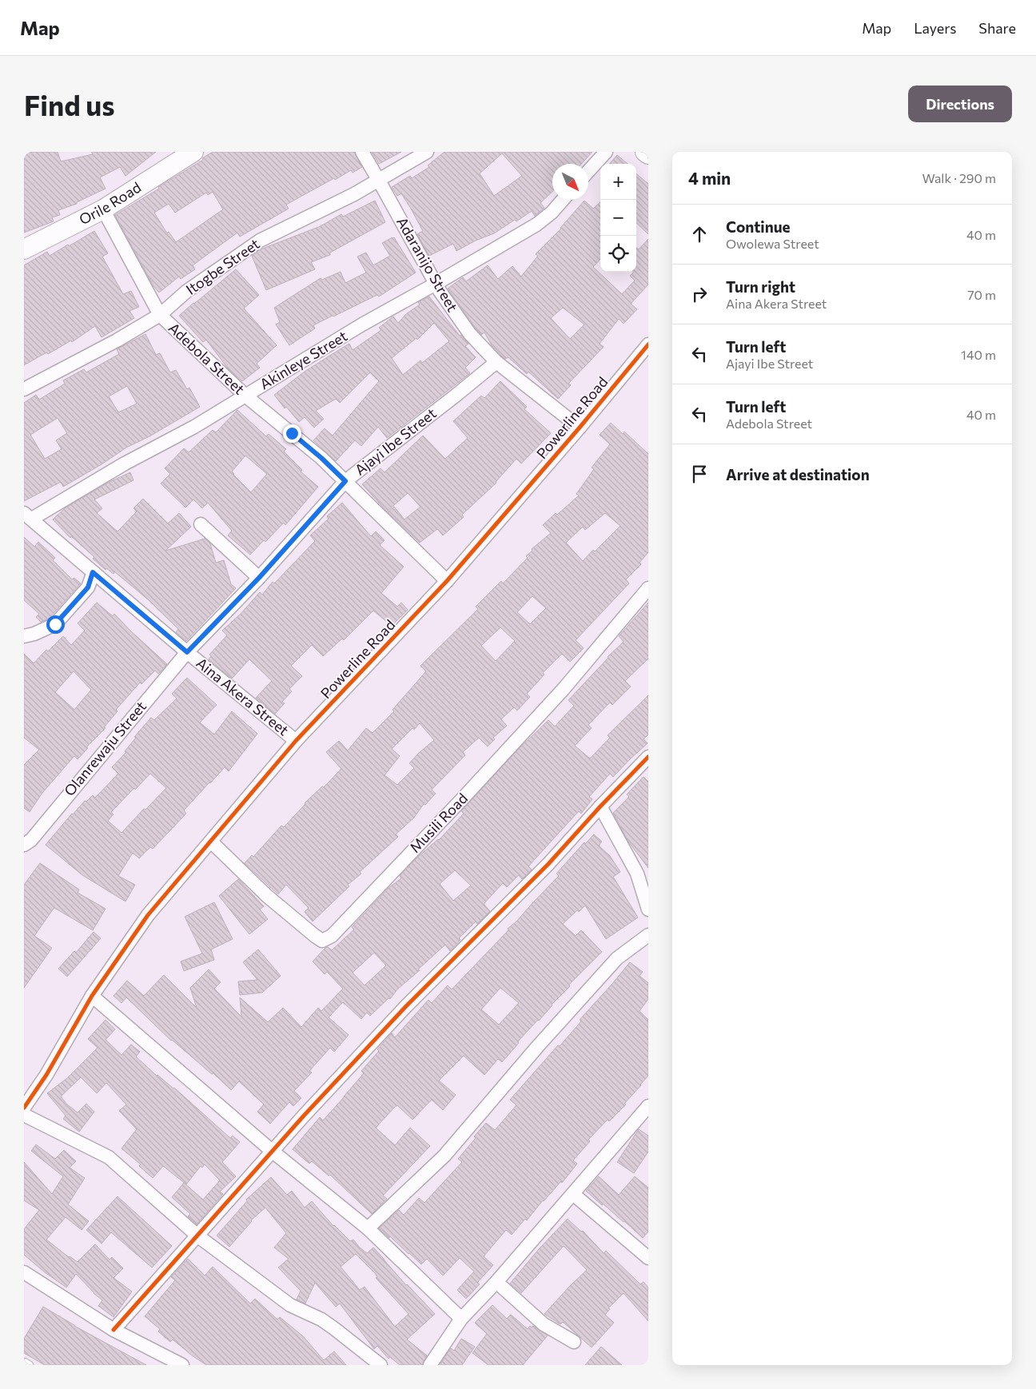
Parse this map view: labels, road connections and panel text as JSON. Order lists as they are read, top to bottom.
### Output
{
  "streets": {
    "street": [
      "Orile Road",
      "Adaranijo Street",
      "Itogbe Street",
      "Adebola Street",
      "Akinleye Street",
      "Powerline Road",
      "Ajayi Ibe Street",
      "Aina Akera Street",
      "Olanrewaju Street",
      "Musili Road"
    ]
  },
  "crossings": [
    ["Orile Road", "Adebola Street"],
    ["Adaranijo Street", "Itogbe Street"],
    ["Adaranijo Street", "Akinleye Street"],
    ["Adaranijo Street", "Powerline Road"],
    ["Adaranijo Street", "Ajayi Ibe Street"],
    ["Itogbe Street", "Adebola Street"],
    ["Adebola Street", "Akinleye Street"],
    ["Adebola Street", "Powerline Road"],
    ["Adebola Street", "Ajayi Ibe Street"],
    ["Akinleye Street", "Aina Akera Street"],
    ["Powerline Road", "Aina Akera Street"],
    ["Powerline Road", "Musili Road"],
    ["Ajayi Ibe Street", "Aina Akera Street"],
    ["Ajayi Ibe Street", "Olanrewaju Street"],
    ["Aina Akera Street", "Olanrewaju Street"]
  ],
  "north": "bottom right",
  "page": {
    "header": "Map",
    "nav": ["Map", "Layers", "Share"],
    "buttons": "Directions",
    "title": "Find us",
    "heading": ["4 min", "Walk · 290 m"],
    "map_buttons": ["+", "−"],
    "list": [
      ["Continue", "Owolewa Street", "40 m"],
      ["Turn right", "Aina Akera Street", "70 m"],
      ["Turn left", "Ajayi Ibe Street", "140 m"],
      ["Turn left", "Adebola Street", "40 m"],
      "Arrive at destination"
    ]
  }
}
